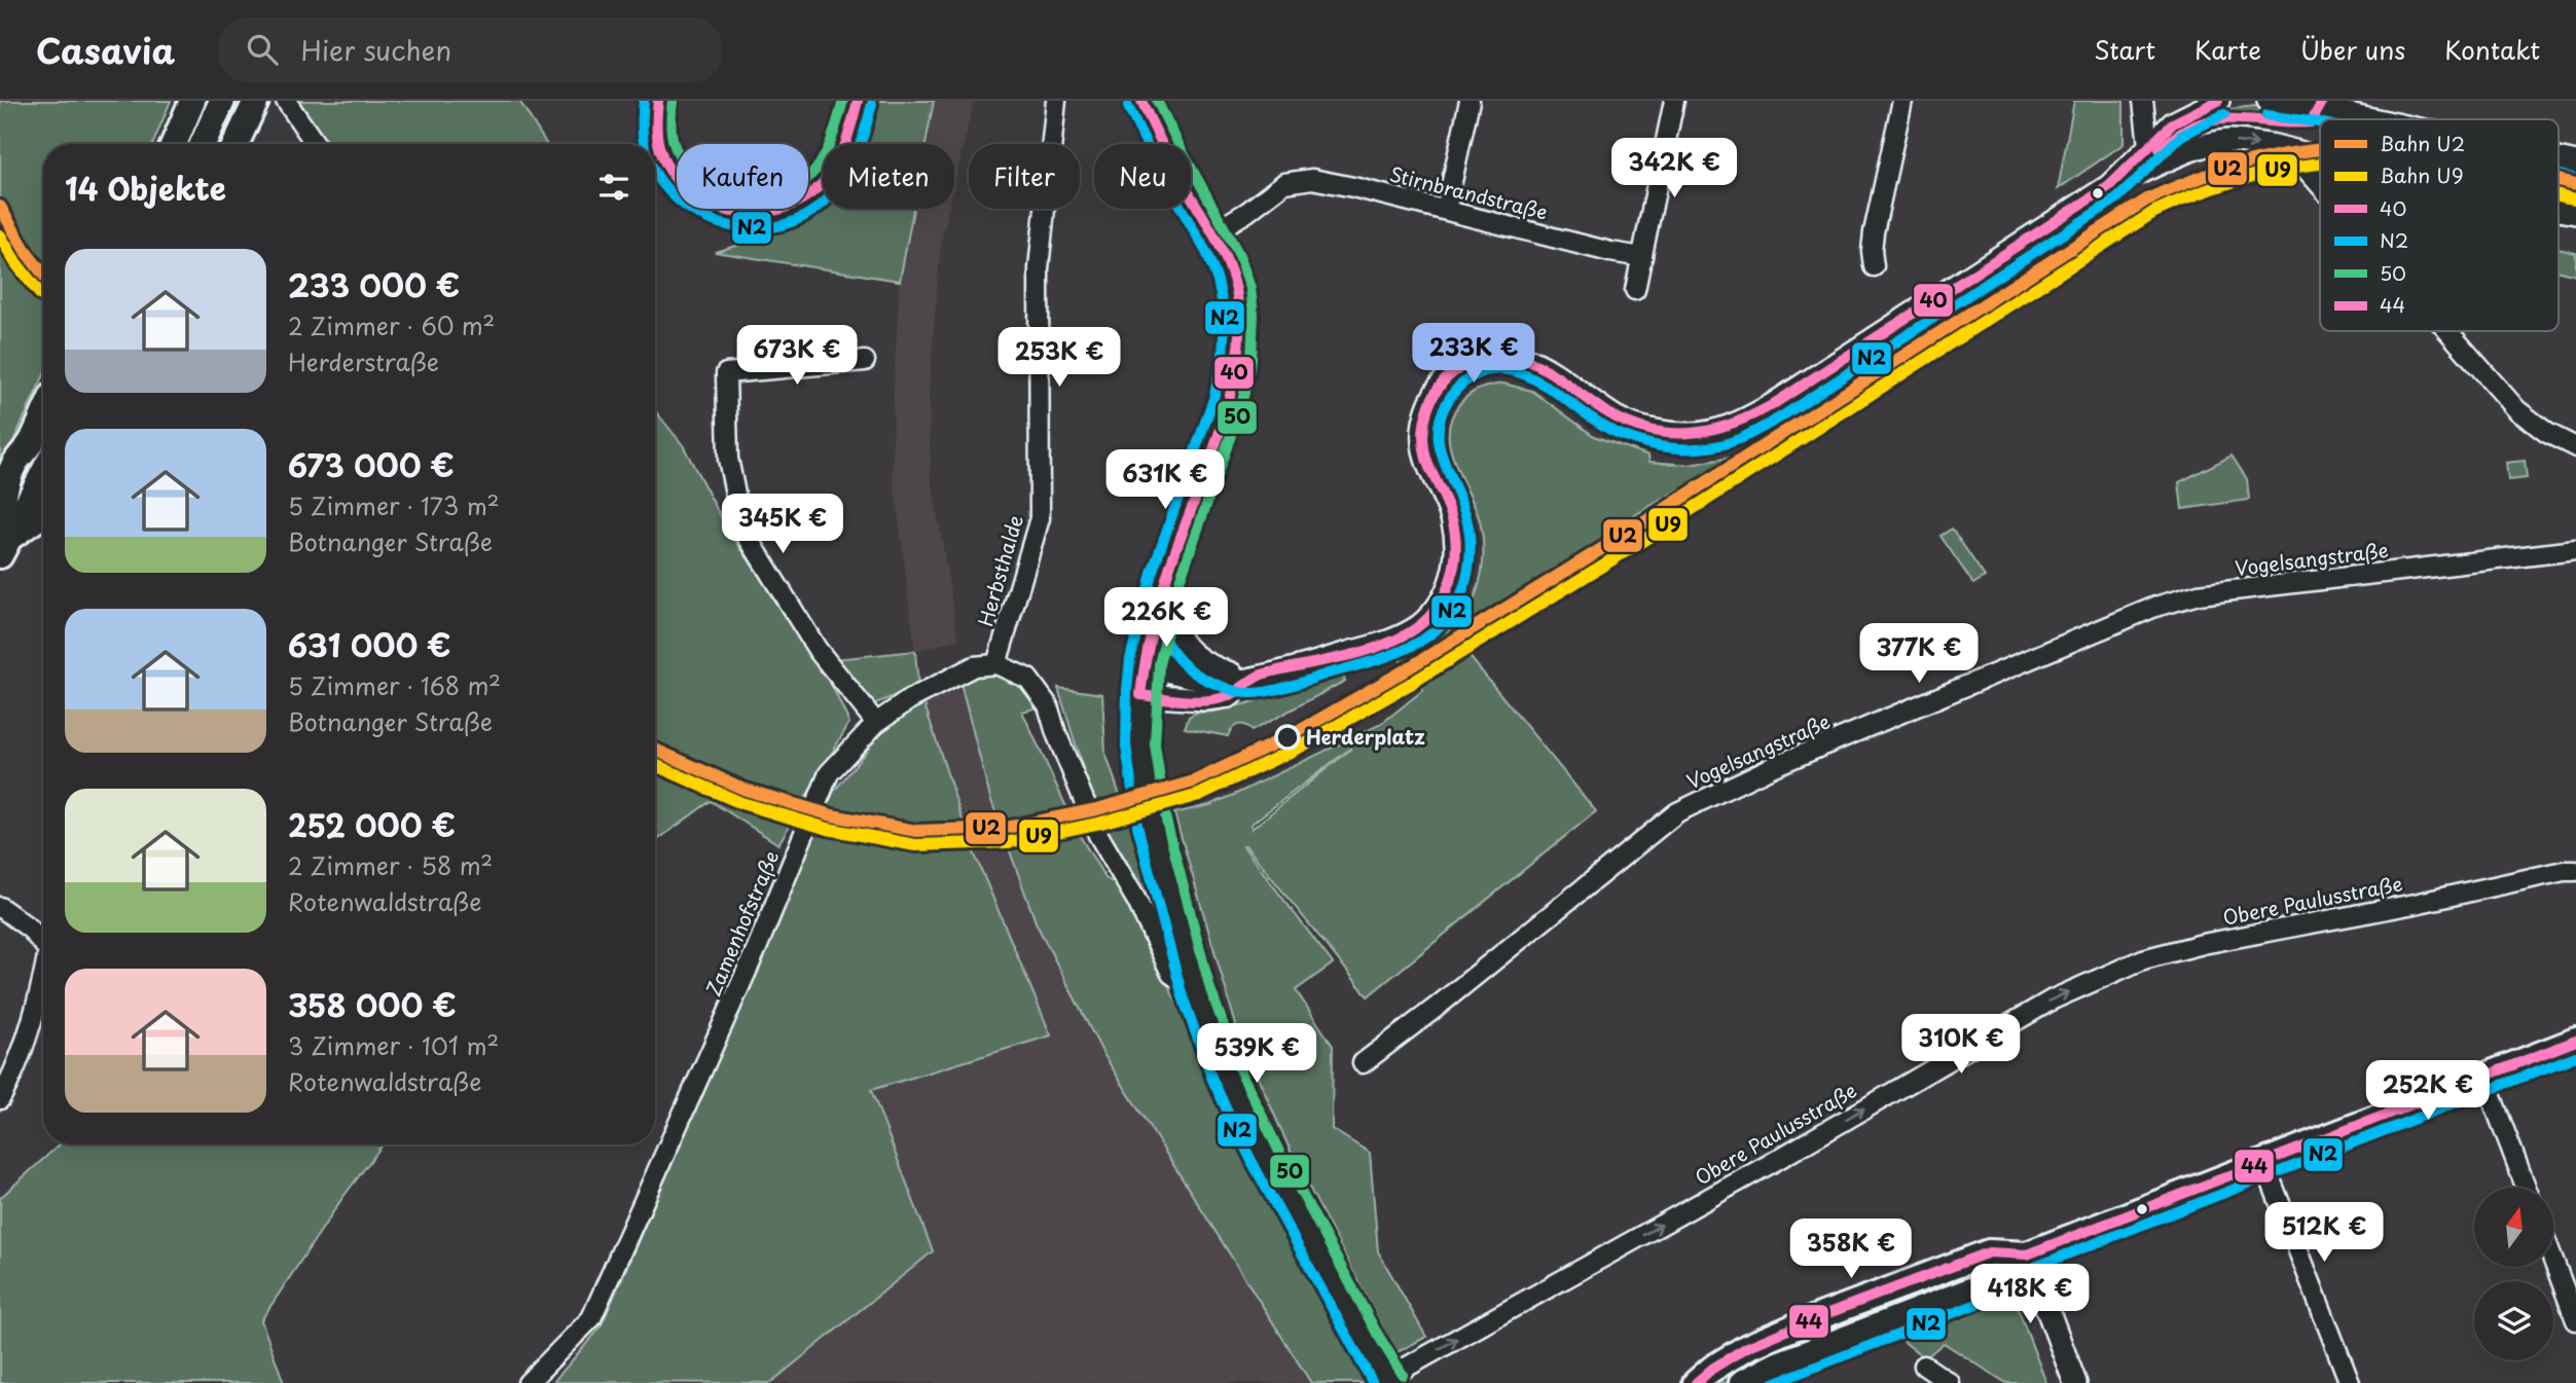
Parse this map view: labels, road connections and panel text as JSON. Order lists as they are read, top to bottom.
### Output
{
  "streets": {
    "street": [
      "Stirnbrandstraße",
      "Vogelsangstraße",
      "Herbsthalde",
      "Obere Paulusstraße",
      "Zamenhofstraße"
    ]
  },
  "crossings": [
    ["Herbsthalde", "Zamenhofstraße"]
  ],
  "one_way": ["Obere Paulusstraße"],
  "places": ["Herderplatz"],
  "lines": [
    "transit line 40",
    "transit line N2",
    "transit line 50",
    "rail line U2",
    "rail line U9",
    "transit line 44"
  ],
  "legend": [
    "Bahn U2",
    "Bahn U9",
    "40",
    "N2",
    "50",
    "44"
  ],
  "north": "top",
  "page": {
    "header": "Casavia",
    "search": "Hier suchen",
    "nav": [
      "Start",
      "Karte",
      "Über uns",
      "Kontakt"
    ],
    "price": [
      "342K €",
      "233K €",
      "673K €",
      "253K €",
      "631K €",
      "345K €",
      "226K €",
      "377K €",
      "310K €",
      "539K €",
      "252K €",
      "512K €",
      "358K €",
      "418K €"
    ],
    "chip": [
      "Kaufen",
      "Mieten",
      "Filter",
      "Neu"
    ],
    "heading": "14 Objekte",
    "list": [
      {
        "name": "233 000 €",
        "note": "2 Zimmer · 60 m² · Herderstraße"
      },
      {
        "name": "673 000 €",
        "note": "5 Zimmer · 173 m² · Botnanger Straße"
      },
      {
        "name": "631 000 €",
        "note": "5 Zimmer · 168 m² · Botnanger Straße"
      },
      {
        "name": "252 000 €",
        "note": "2 Zimmer · 58 m² · Rotenwaldstraße"
      },
      {
        "name": "358 000 €",
        "note": "3 Zimmer · 101 m² · Rotenwaldstraße"
      }
    ]
  }
}
